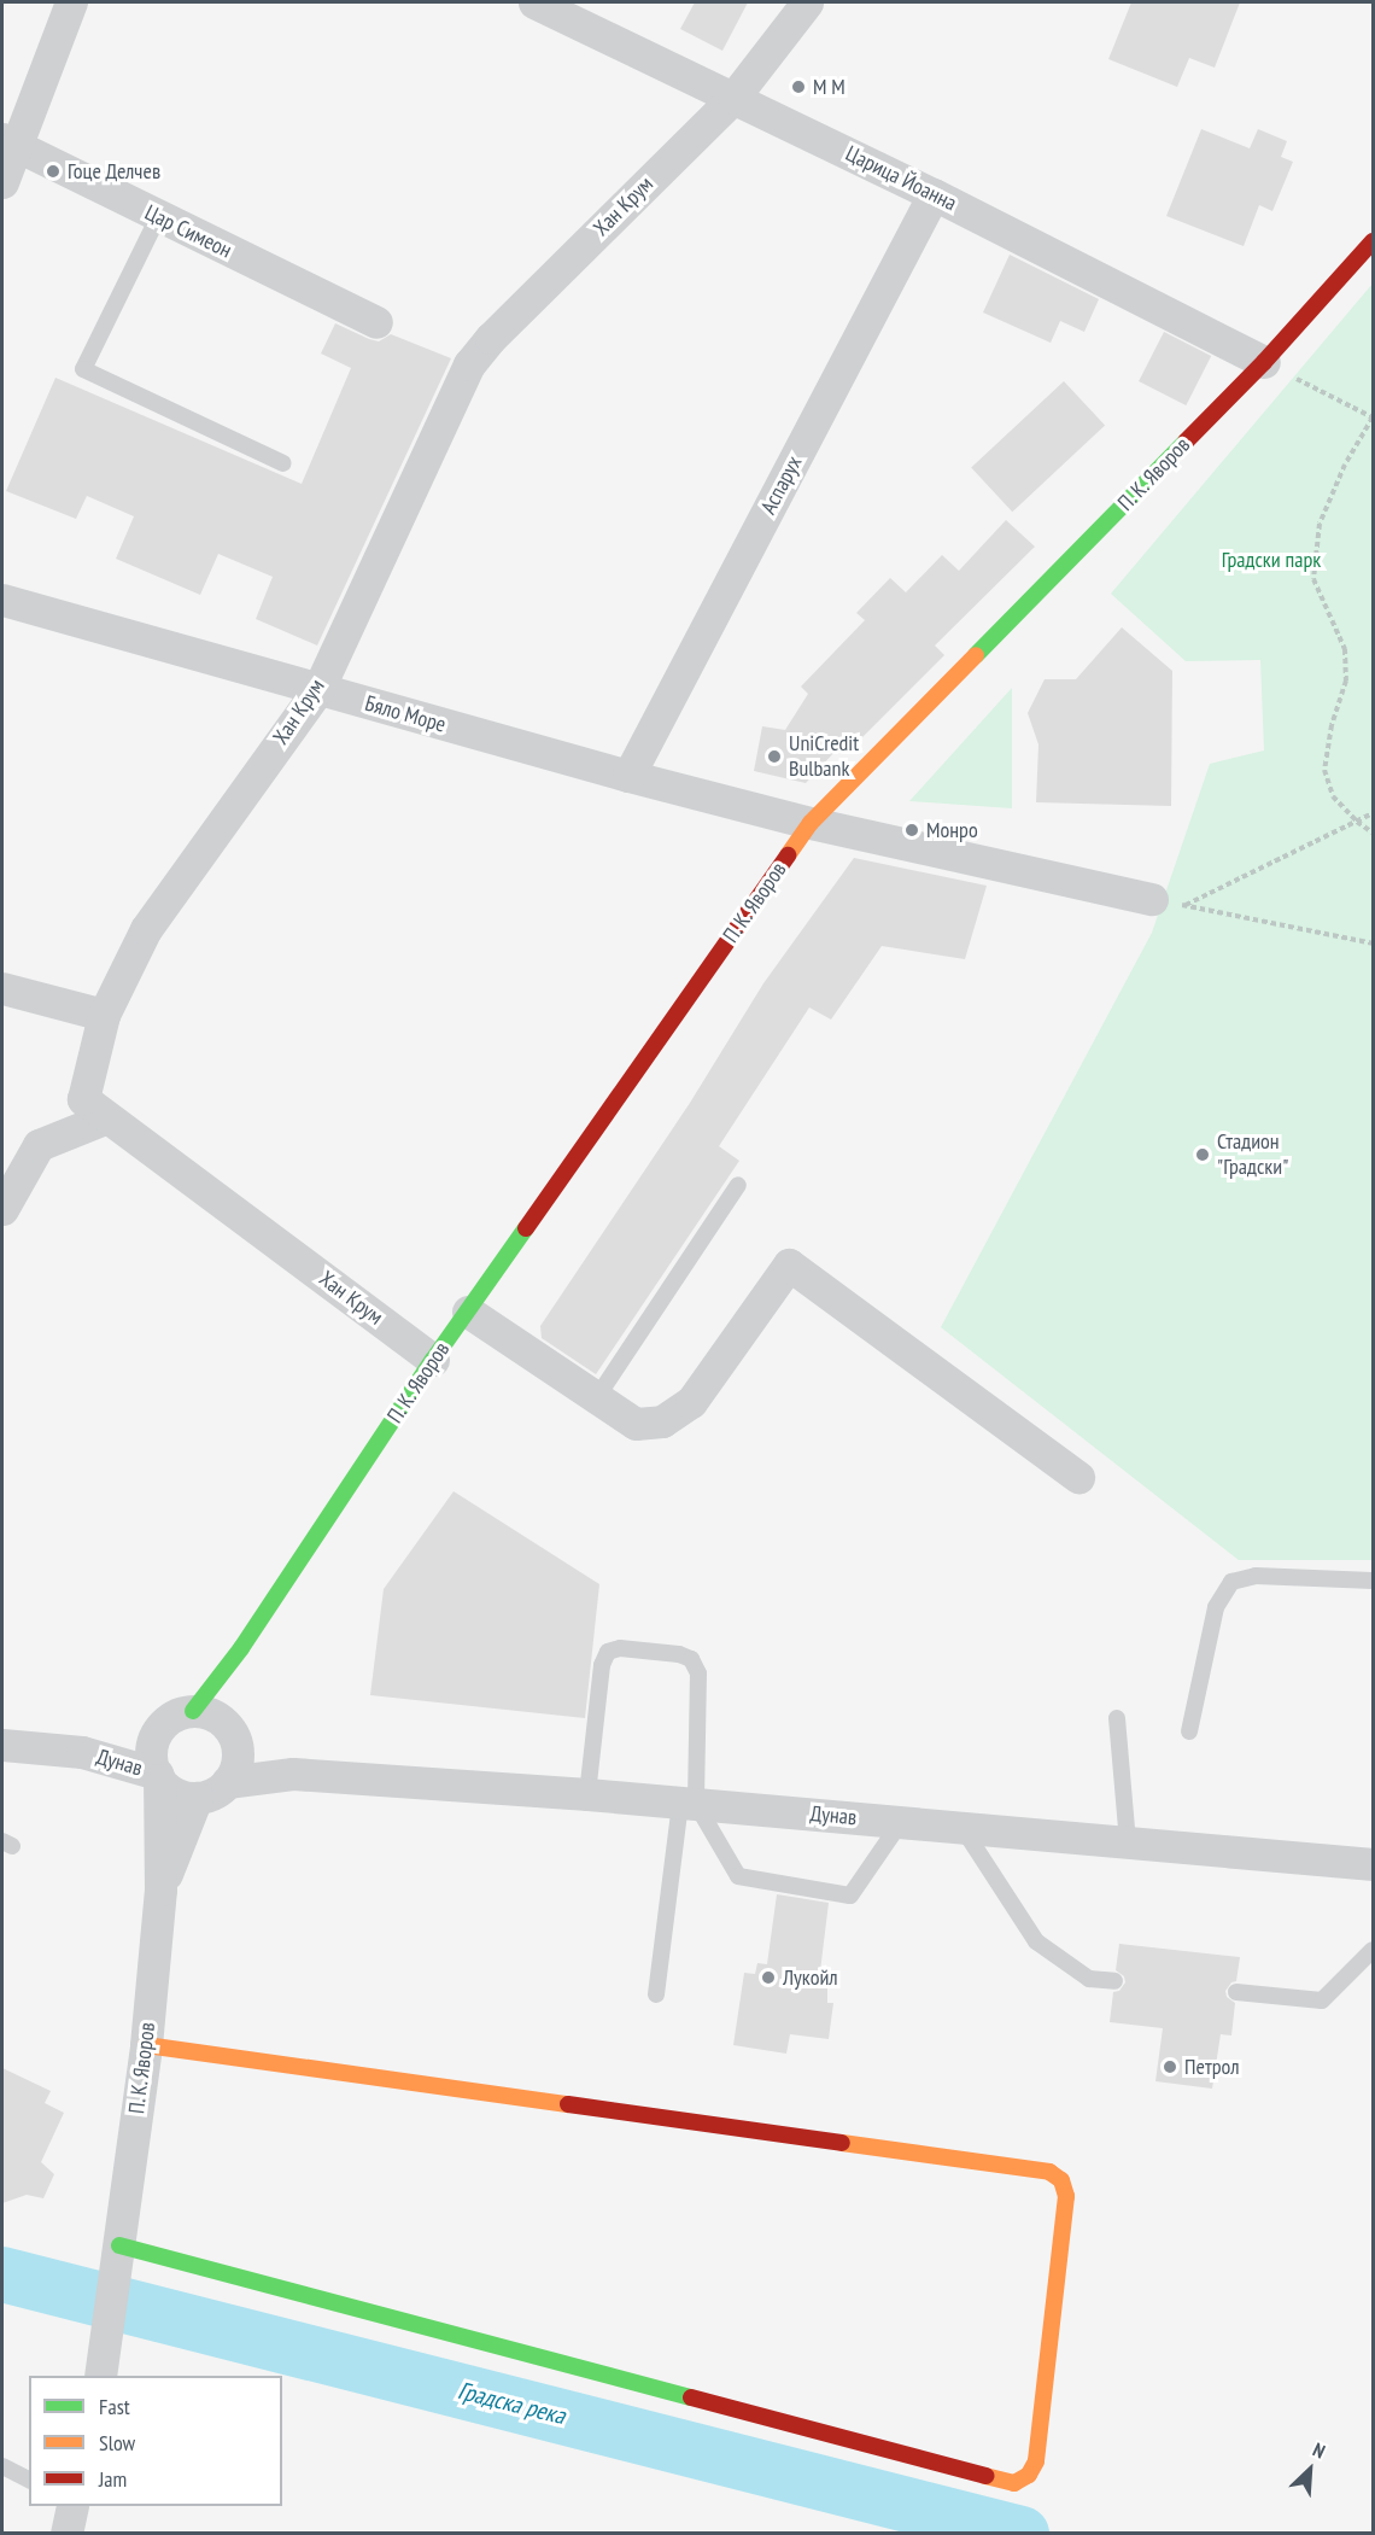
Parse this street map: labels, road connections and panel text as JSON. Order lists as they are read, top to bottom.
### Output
{
  "streets": {
    "street": [
      "Царица Йоанна",
      "Хан Крум",
      "Цар Симеон",
      "П. К. Яворов",
      "Аспарух",
      "Бяло Море",
      "Дунав"
    ]
  },
  "crossings": [
    ["Царица Йоанна", "Хан Крум"],
    ["Царица Йоанна", "П. К. Яворов"],
    ["Царица Йоанна", "Аспарух"],
    ["Хан Крум", "П. К. Яворов"],
    ["Хан Крум", "Бяло Море"],
    ["П. К. Яворов", "Бяло Море"],
    ["П. К. Яворов", "Дунав"],
    ["Аспарух", "Бяло Море"]
  ],
  "water": ["Градска река"],
  "parks": ["Градски парк"],
  "places": [
    "M M",
    "Гоце Делчев",
    "UniCredit Bulbank",
    "Монро",
    "Стадион \"Градски\"",
    "Лукойл",
    "Петрол"
  ],
  "legend": ["Fast", "Slow", "Jam"],
  "north": "top right"
}
